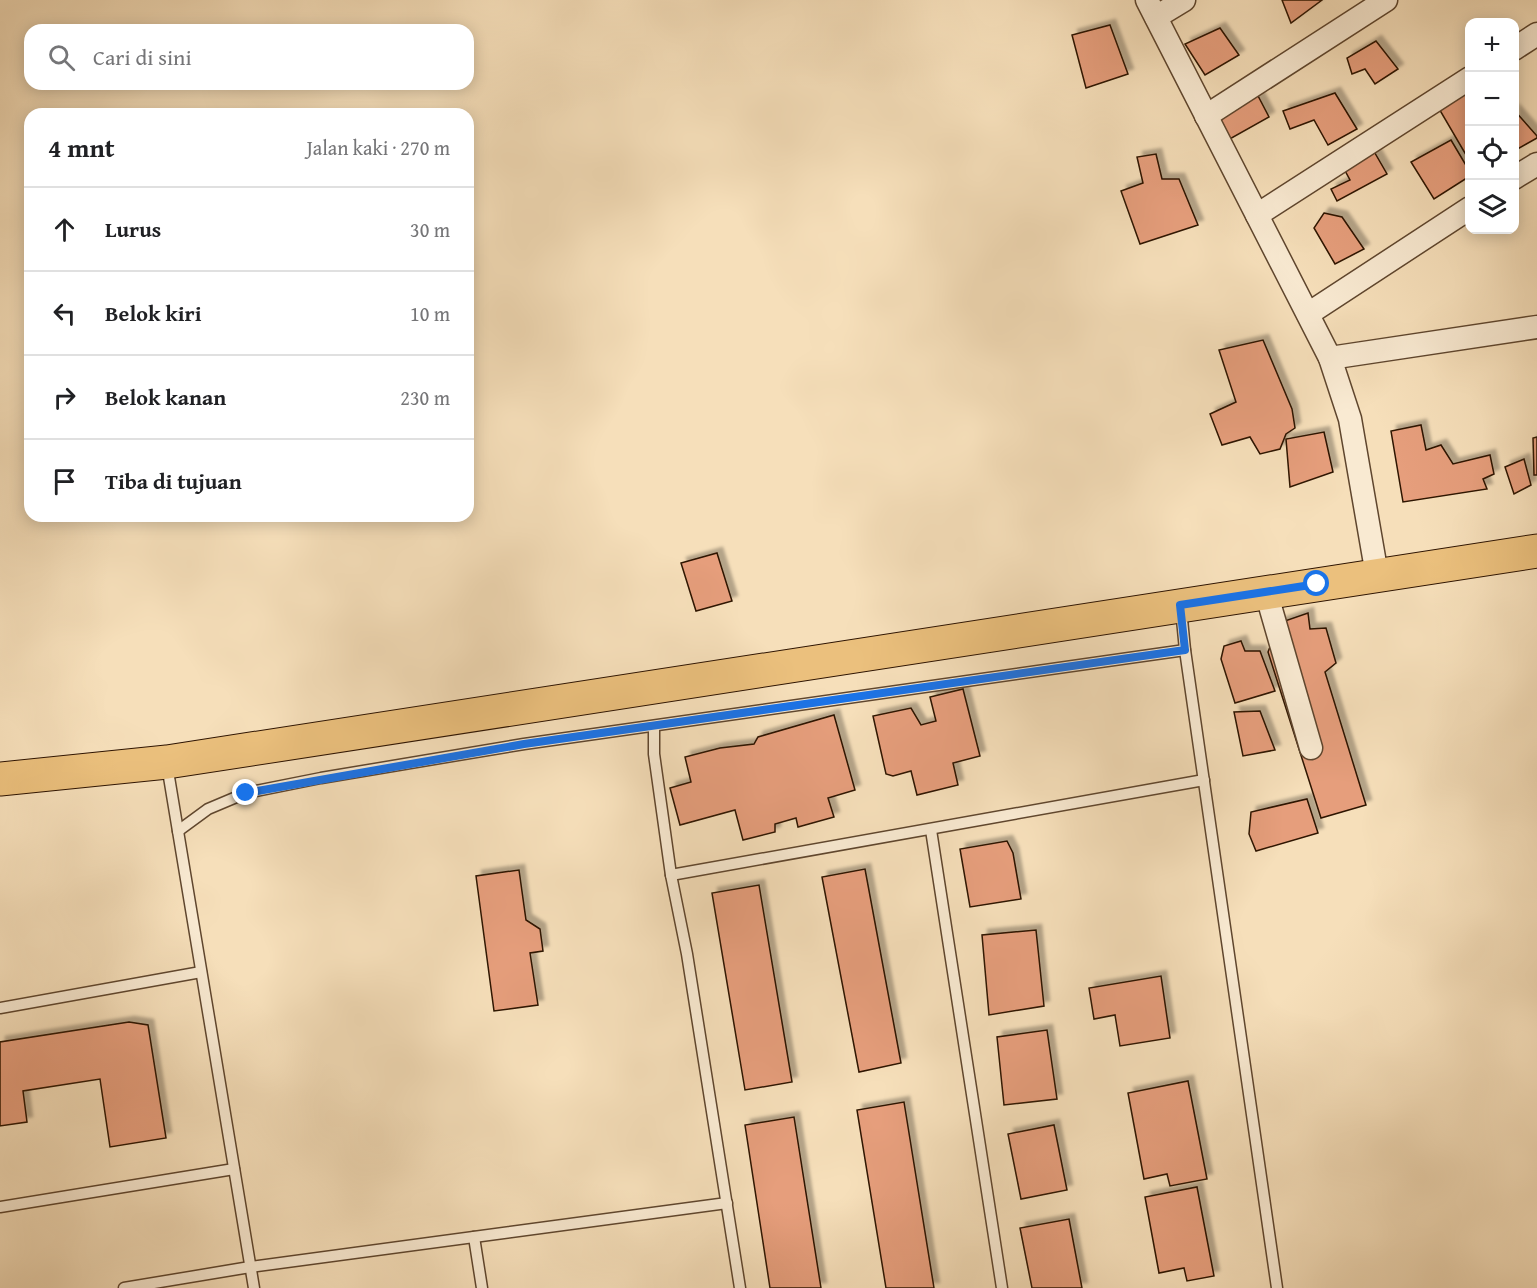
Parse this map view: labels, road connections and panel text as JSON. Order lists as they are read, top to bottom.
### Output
{
  "page": {
    "map_buttons": ["+", "−"],
    "search": "Cari di sini",
    "heading": ["4 mnt", "Jalan kaki · 270 m"],
    "list": [
      ["Lurus", "30 m"],
      ["Belok kiri", "10 m"],
      ["Belok kanan", "230 m"],
      "Tiba di tujuan"
    ]
  }
}
